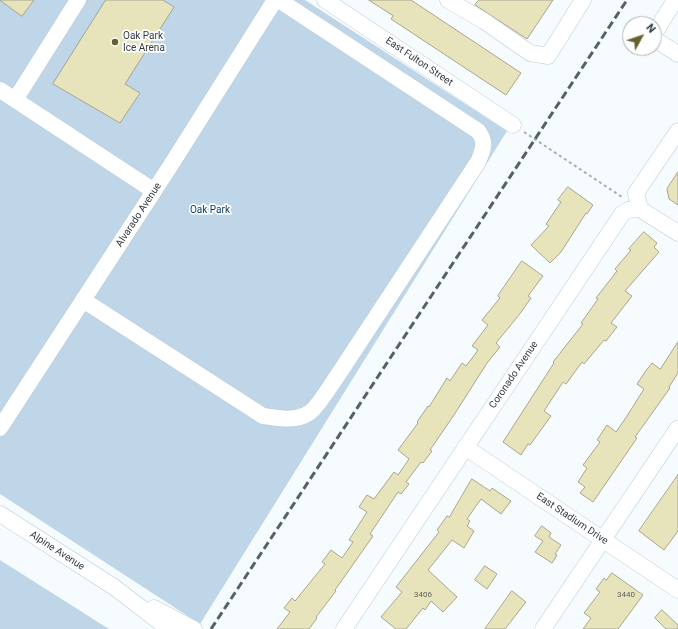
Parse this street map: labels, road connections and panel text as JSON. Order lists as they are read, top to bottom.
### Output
{
  "streets": {
    "street": [
      "East Fulton Street",
      "Alvarado Avenue",
      "Coronado Avenue",
      "East Stadium Drive",
      "Alpine Avenue"
    ]
  },
  "crossings": [
    ["Coronado Avenue", "East Stadium Drive"]
  ],
  "parks": ["Oak Park"],
  "places": ["Oak Park Ice Arena"],
  "house_numbers": ["3406", "3440"],
  "north": "top right"
}
